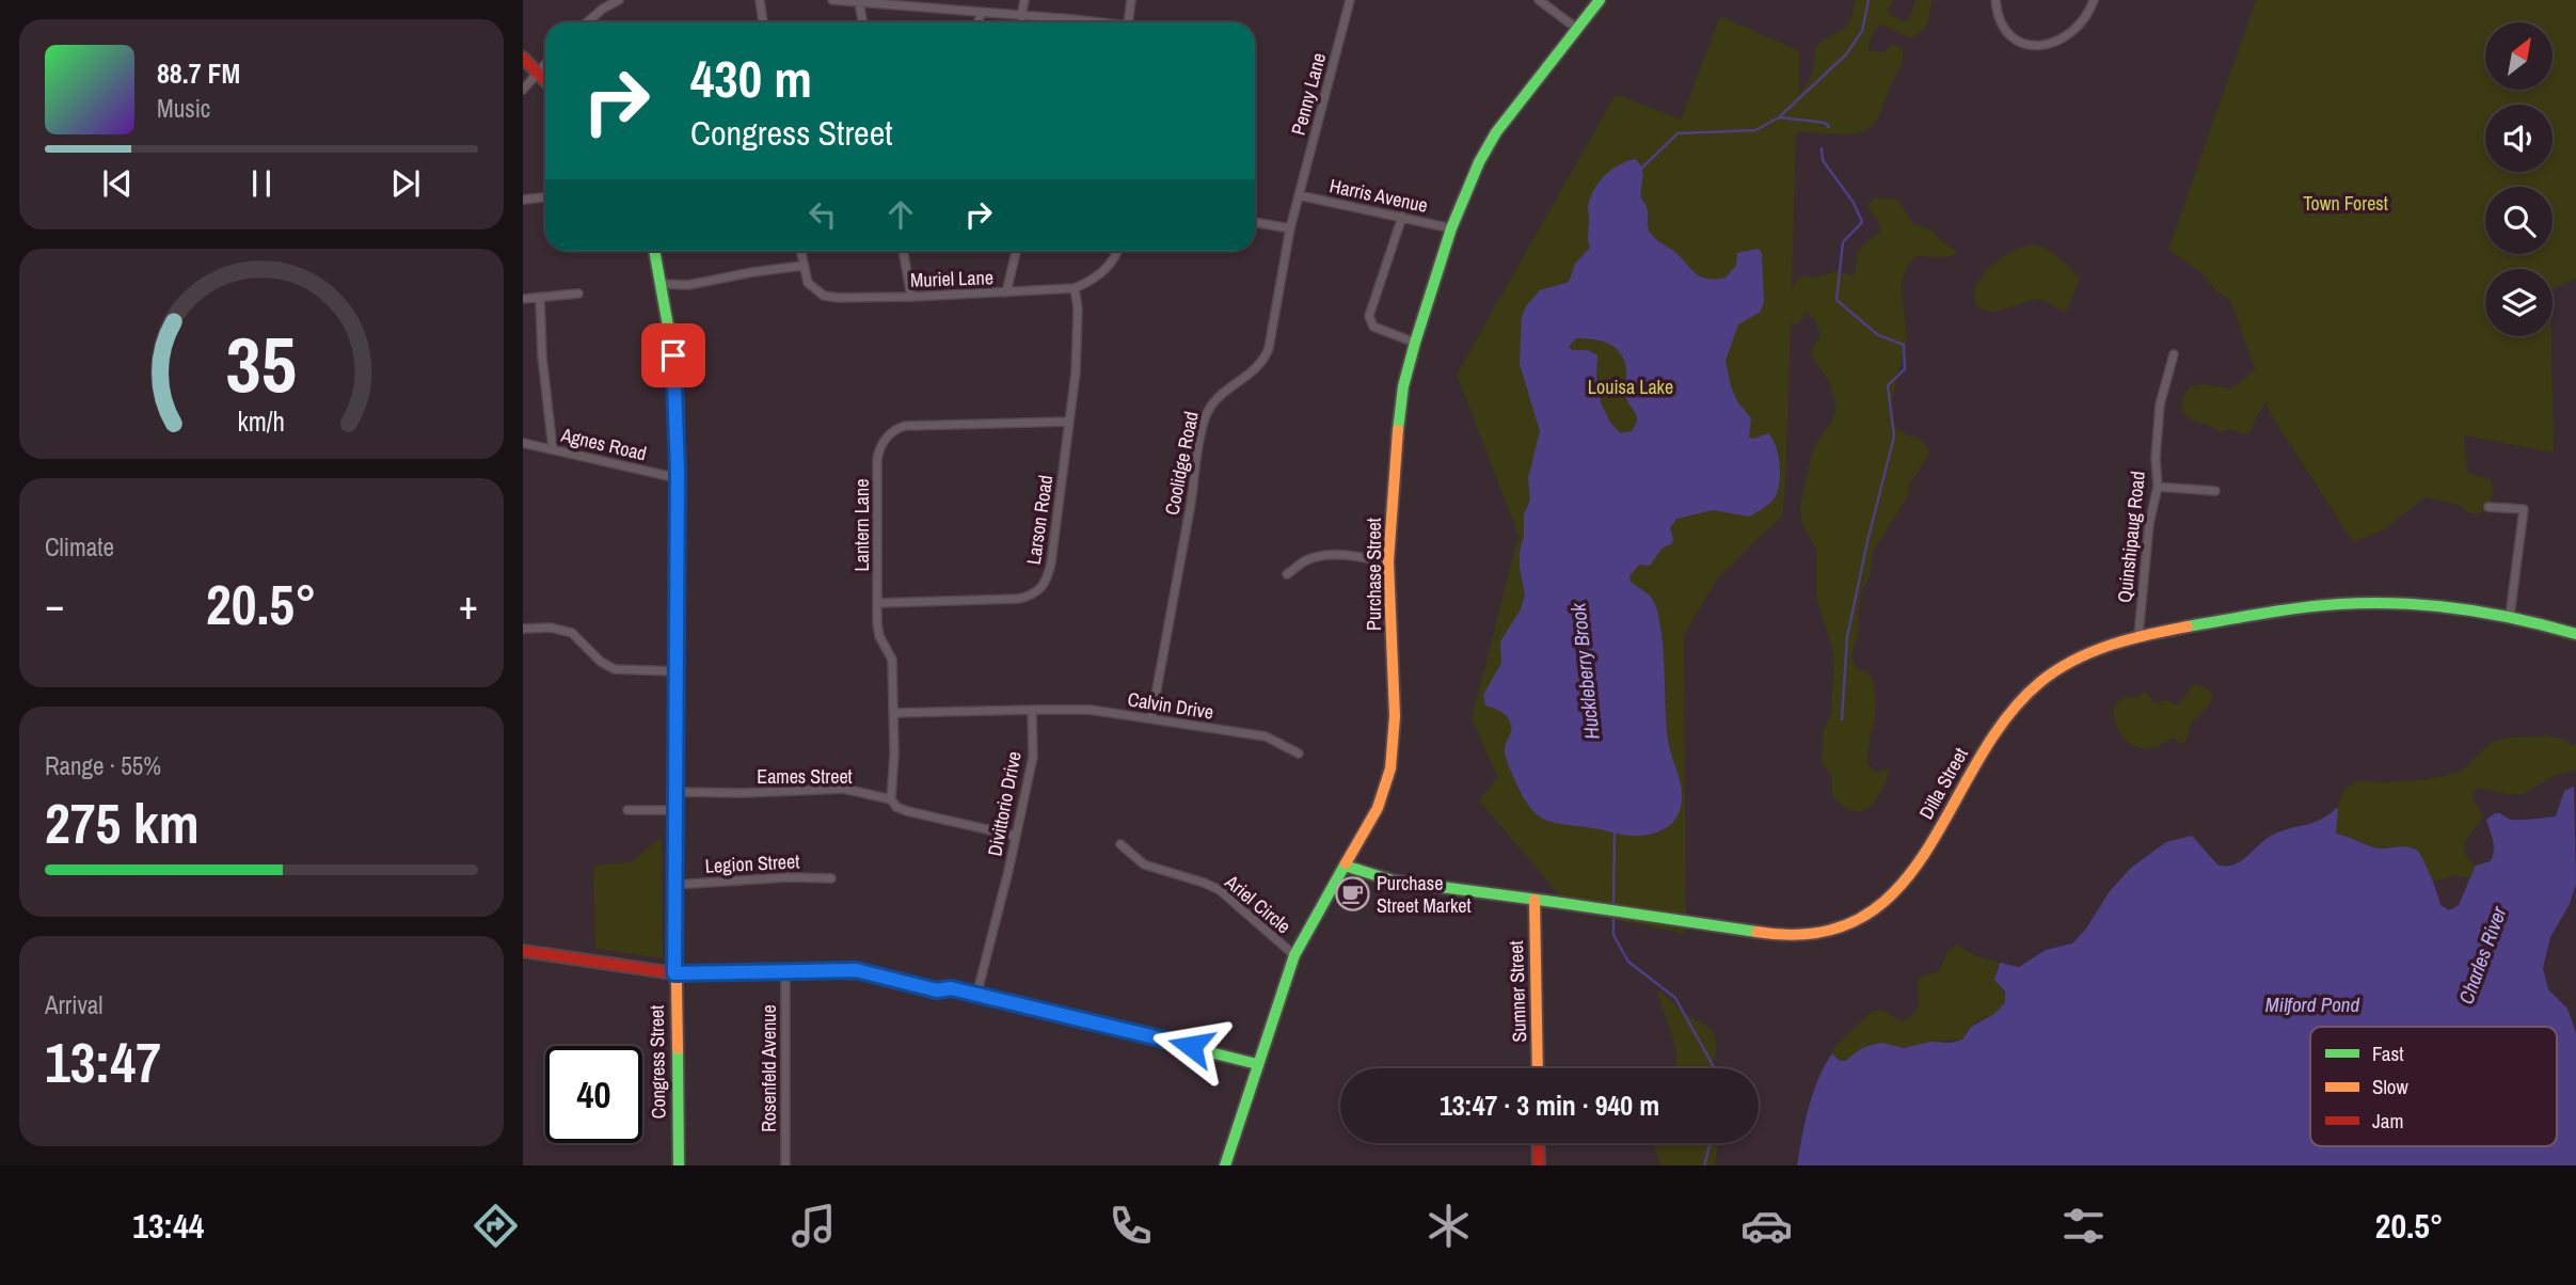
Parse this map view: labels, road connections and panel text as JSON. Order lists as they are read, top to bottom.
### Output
{
  "streets": {
    "main road": [
      "Purchase Street",
      "Dilla Street",
      "Sumner Street",
      "Congress Street"
    ],
    "street": [
      "Penny Lane",
      "Harris Avenue",
      "Muriel Lane",
      "Agnes Road",
      "Coolidge Road",
      "Larson Road",
      "Lantern Lane",
      "Quinshipaug Road",
      "Calvin Drive",
      "Eames Street",
      "Divittorio Drive",
      "Legion Street",
      "Ariel Circle",
      "Rosenfeld Avenue"
    ]
  },
  "crossings": [
    ["Penny Lane", "Harris Avenue"],
    ["Penny Lane", "Coolidge Road"],
    ["Harris Avenue", "Coolidge Road"],
    ["Harris Avenue", "Purchase Street"],
    ["Muriel Lane", "Larson Road"],
    ["Agnes Road", "Congress Street"],
    ["Coolidge Road", "Calvin Drive"],
    ["Larson Road", "Lantern Lane"],
    ["Lantern Lane", "Eames Street"],
    ["Quinshipaug Road", "Dilla Street"],
    ["Purchase Street", "Dilla Street"],
    ["Purchase Street", "Ariel Circle"],
    ["Calvin Drive", "Divittorio Drive"],
    ["Eames Street", "Divittorio Drive"],
    ["Eames Street", "Congress Street"],
    ["Dilla Street", "Sumner Street"],
    ["Legion Street", "Congress Street"]
  ],
  "water": ["Huckleberry Brook", "Charles River", "Milford Pond"],
  "parks": ["Town Forest", "Louisa Lake"],
  "places": {
    "cafe": ["Purchase Street Market"]
  },
  "legend": ["Fast", "Slow", "Jam"],
  "north": "top right",
  "page": {
    "turn": ["430 m", "Congress Street"],
    "song": ["88.7 FM", "Music"],
    "tile": [
      "Climate",
      ["Range · 55%", "275 km"],
      ["Arrival", "13:47"]
    ],
    "heat": ["−", "20.5°", "+"],
    "limit": "40",
    "trip": "13:47 · 3 min · 940 m",
    "tabs": ["13:44", "20.5°"],
    "gauge": ["35", "km/h"]
  }
}
